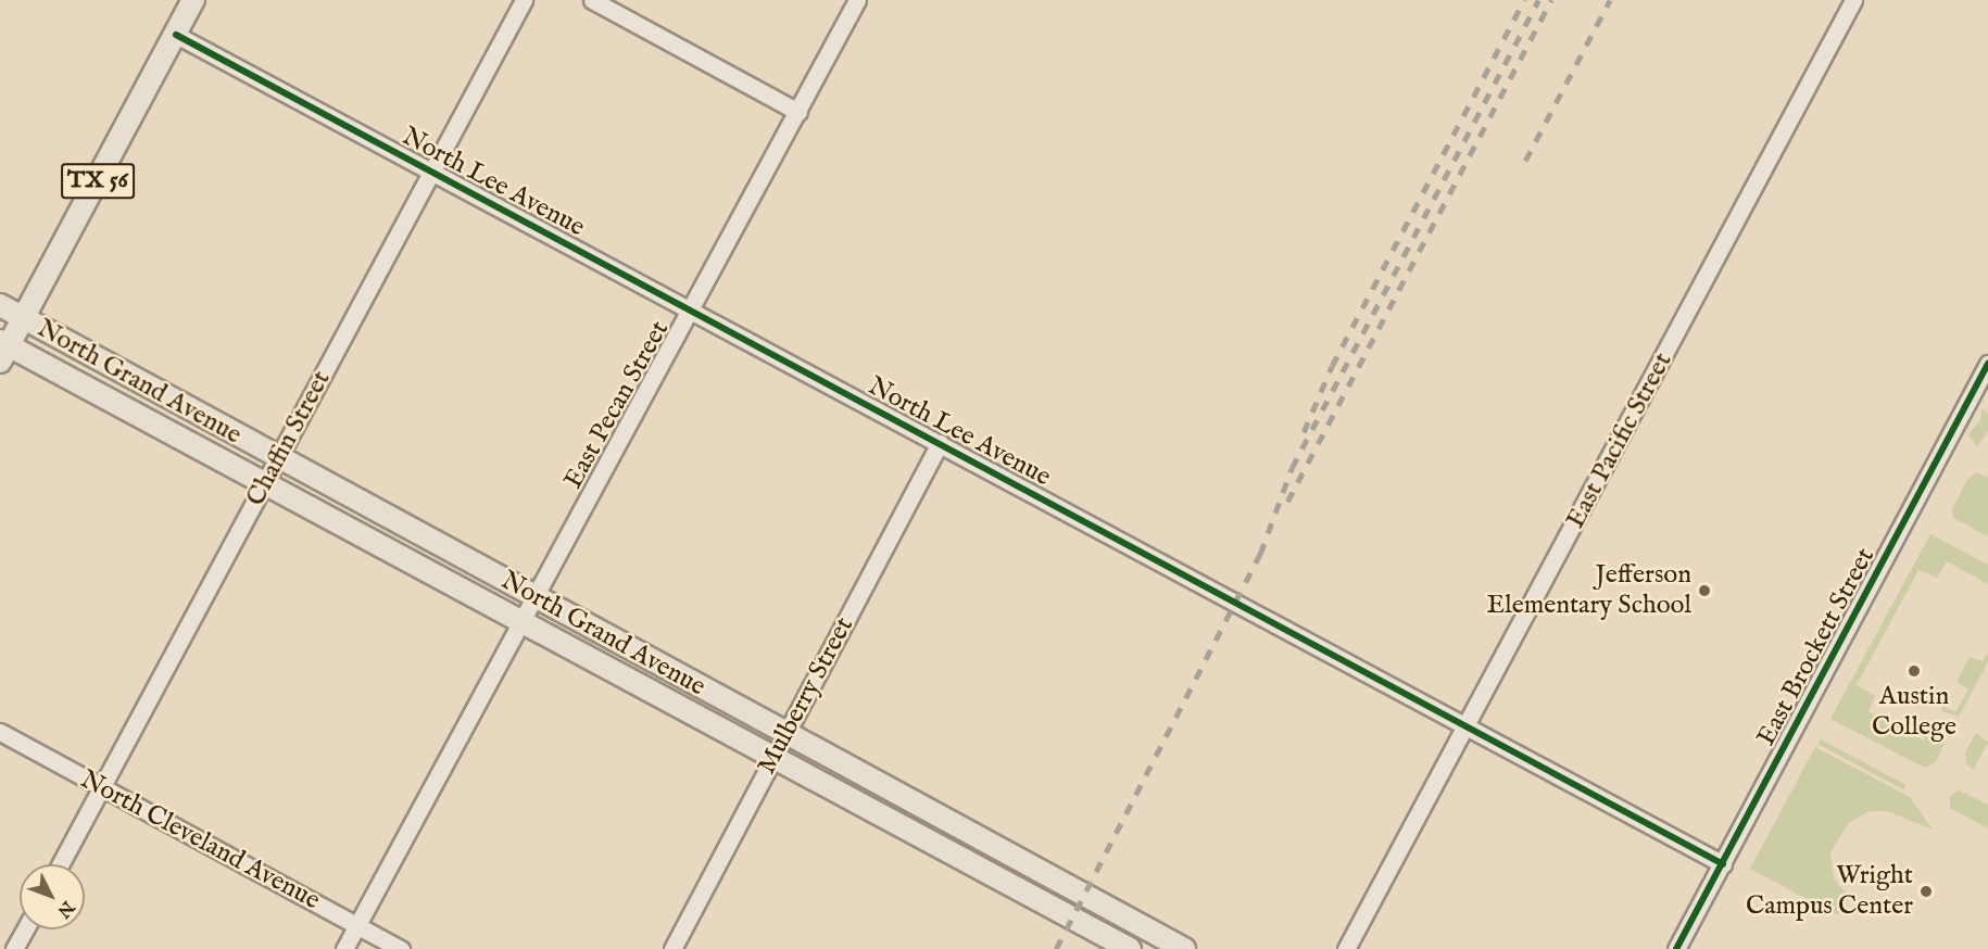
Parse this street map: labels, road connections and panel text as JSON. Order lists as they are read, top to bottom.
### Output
{
  "streets": {
    "main road": ["TX 56", "North Grand Avenue"],
    "street": [
      "North Lee Avenue",
      "East Pecan Street",
      "Chaffin Street",
      "East Pacific Street",
      "East Brockett Street",
      "Mulberry Street",
      "North Cleveland Avenue"
    ]
  },
  "crossings": [
    ["TX 56", "North Lee Avenue"],
    ["TX 56", "North Grand Avenue"],
    ["North Lee Avenue", "East Pecan Street"],
    ["North Lee Avenue", "Chaffin Street"],
    ["North Lee Avenue", "East Pacific Street"],
    ["North Lee Avenue", "East Brockett Street"],
    ["North Lee Avenue", "Mulberry Street"],
    ["North Grand Avenue", "East Pecan Street"],
    ["North Grand Avenue", "Chaffin Street"],
    ["North Grand Avenue", "Mulberry Street"],
    ["East Pecan Street", "North Cleveland Avenue"],
    ["Chaffin Street", "North Cleveland Avenue"]
  ],
  "places": ["Jefferson Elementary School", "Austin College", "Wright Campus Center"],
  "north": "bottom right"
}
